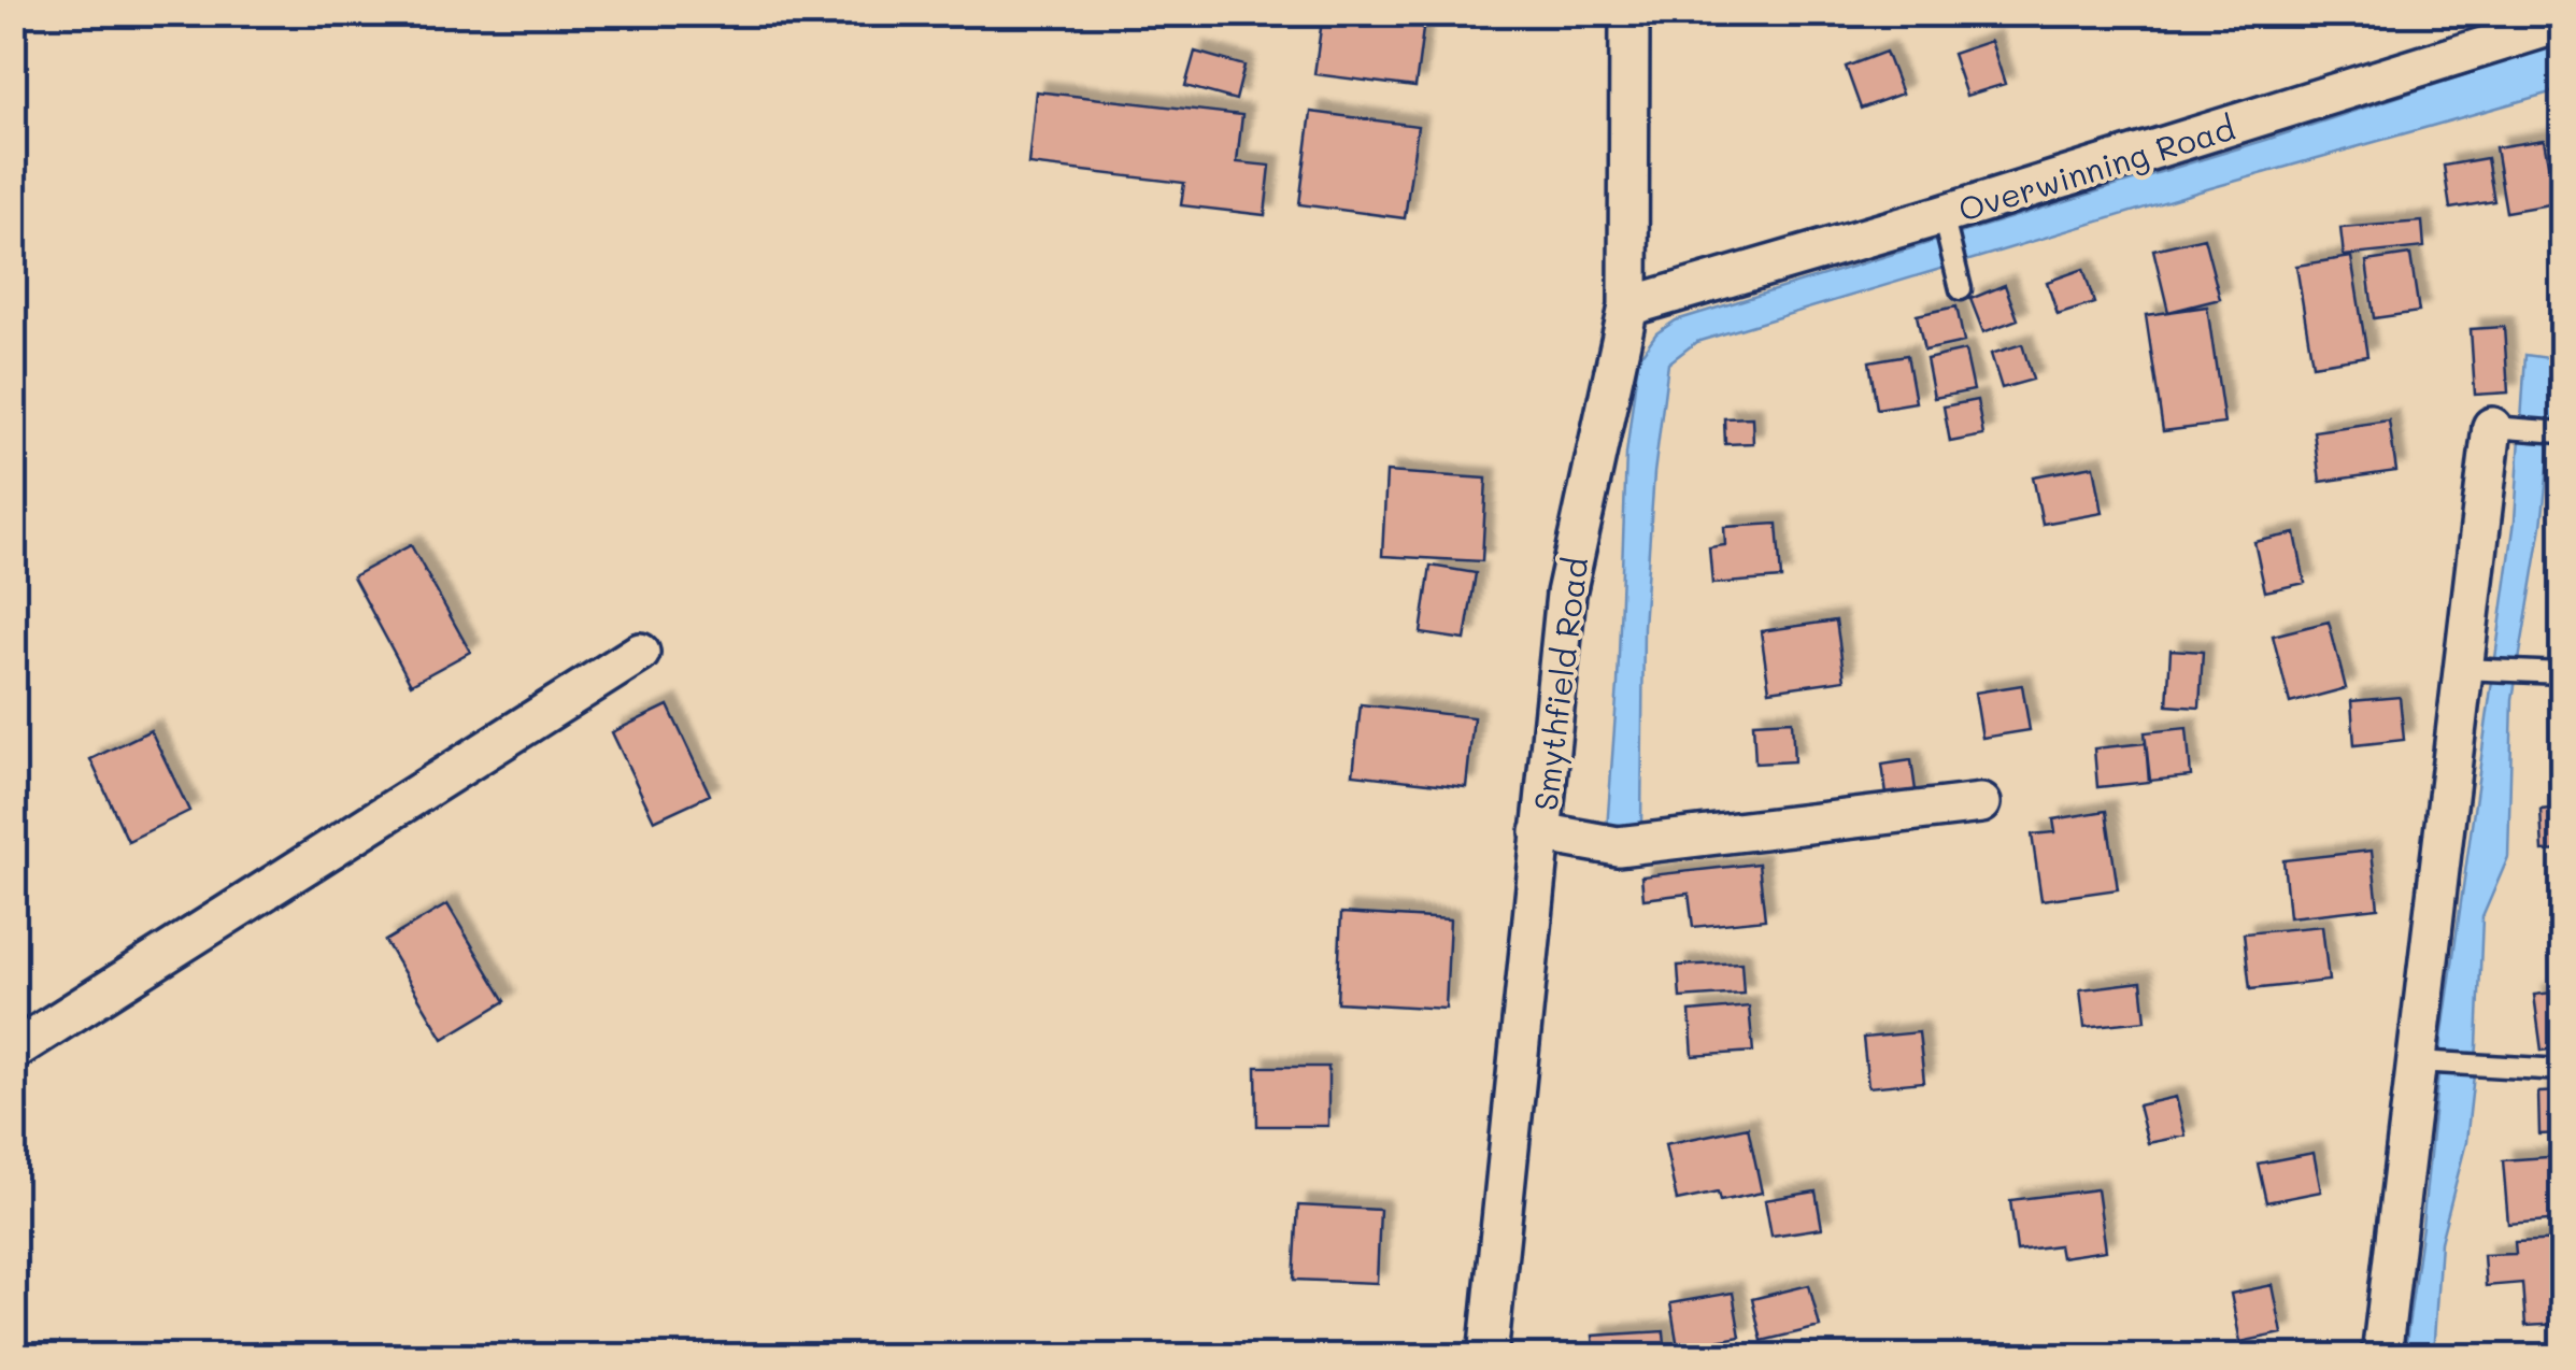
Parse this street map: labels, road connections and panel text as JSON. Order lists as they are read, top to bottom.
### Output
{
  "streets": {
    "street": ["Overwinning Road", "Smythfield Road"]
  },
  "crossings": [
    ["Overwinning Road", "Smythfield Road"]
  ]
}
